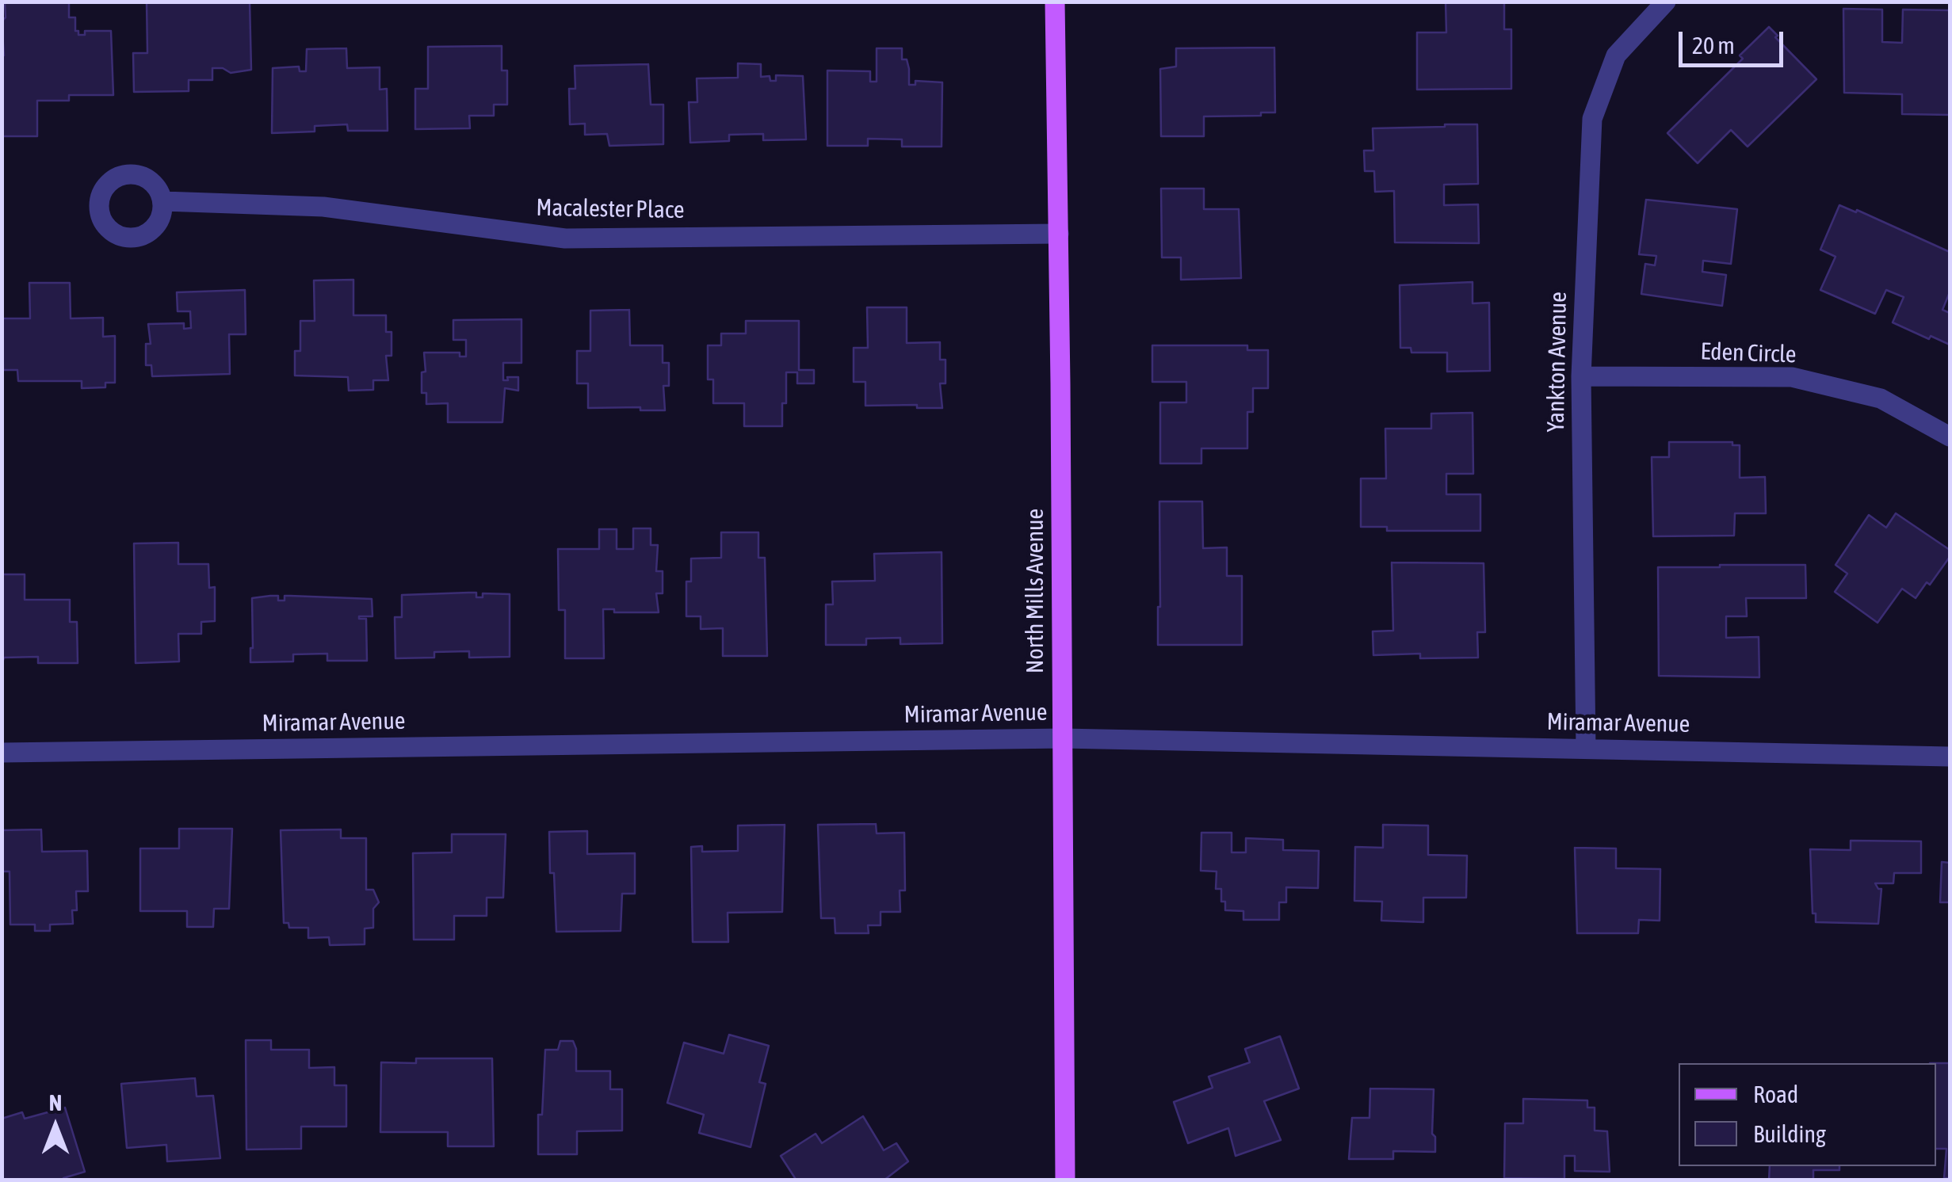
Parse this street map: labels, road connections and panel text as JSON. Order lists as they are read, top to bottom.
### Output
{
  "streets": {
    "main road": ["North Mills Avenue"],
    "street": [
      "Macalester Place",
      "Eden Circle",
      "Yankton Avenue",
      "Miramar Avenue"
    ]
  },
  "crossings": [
    ["Macalester Place", "North Mills Avenue"],
    ["Eden Circle", "Yankton Avenue"],
    ["Yankton Avenue", "Miramar Avenue"],
    ["North Mills Avenue", "Miramar Avenue"]
  ],
  "legend": ["Road", "Building"],
  "scale_bar": "20 m",
  "north": "top"
}
